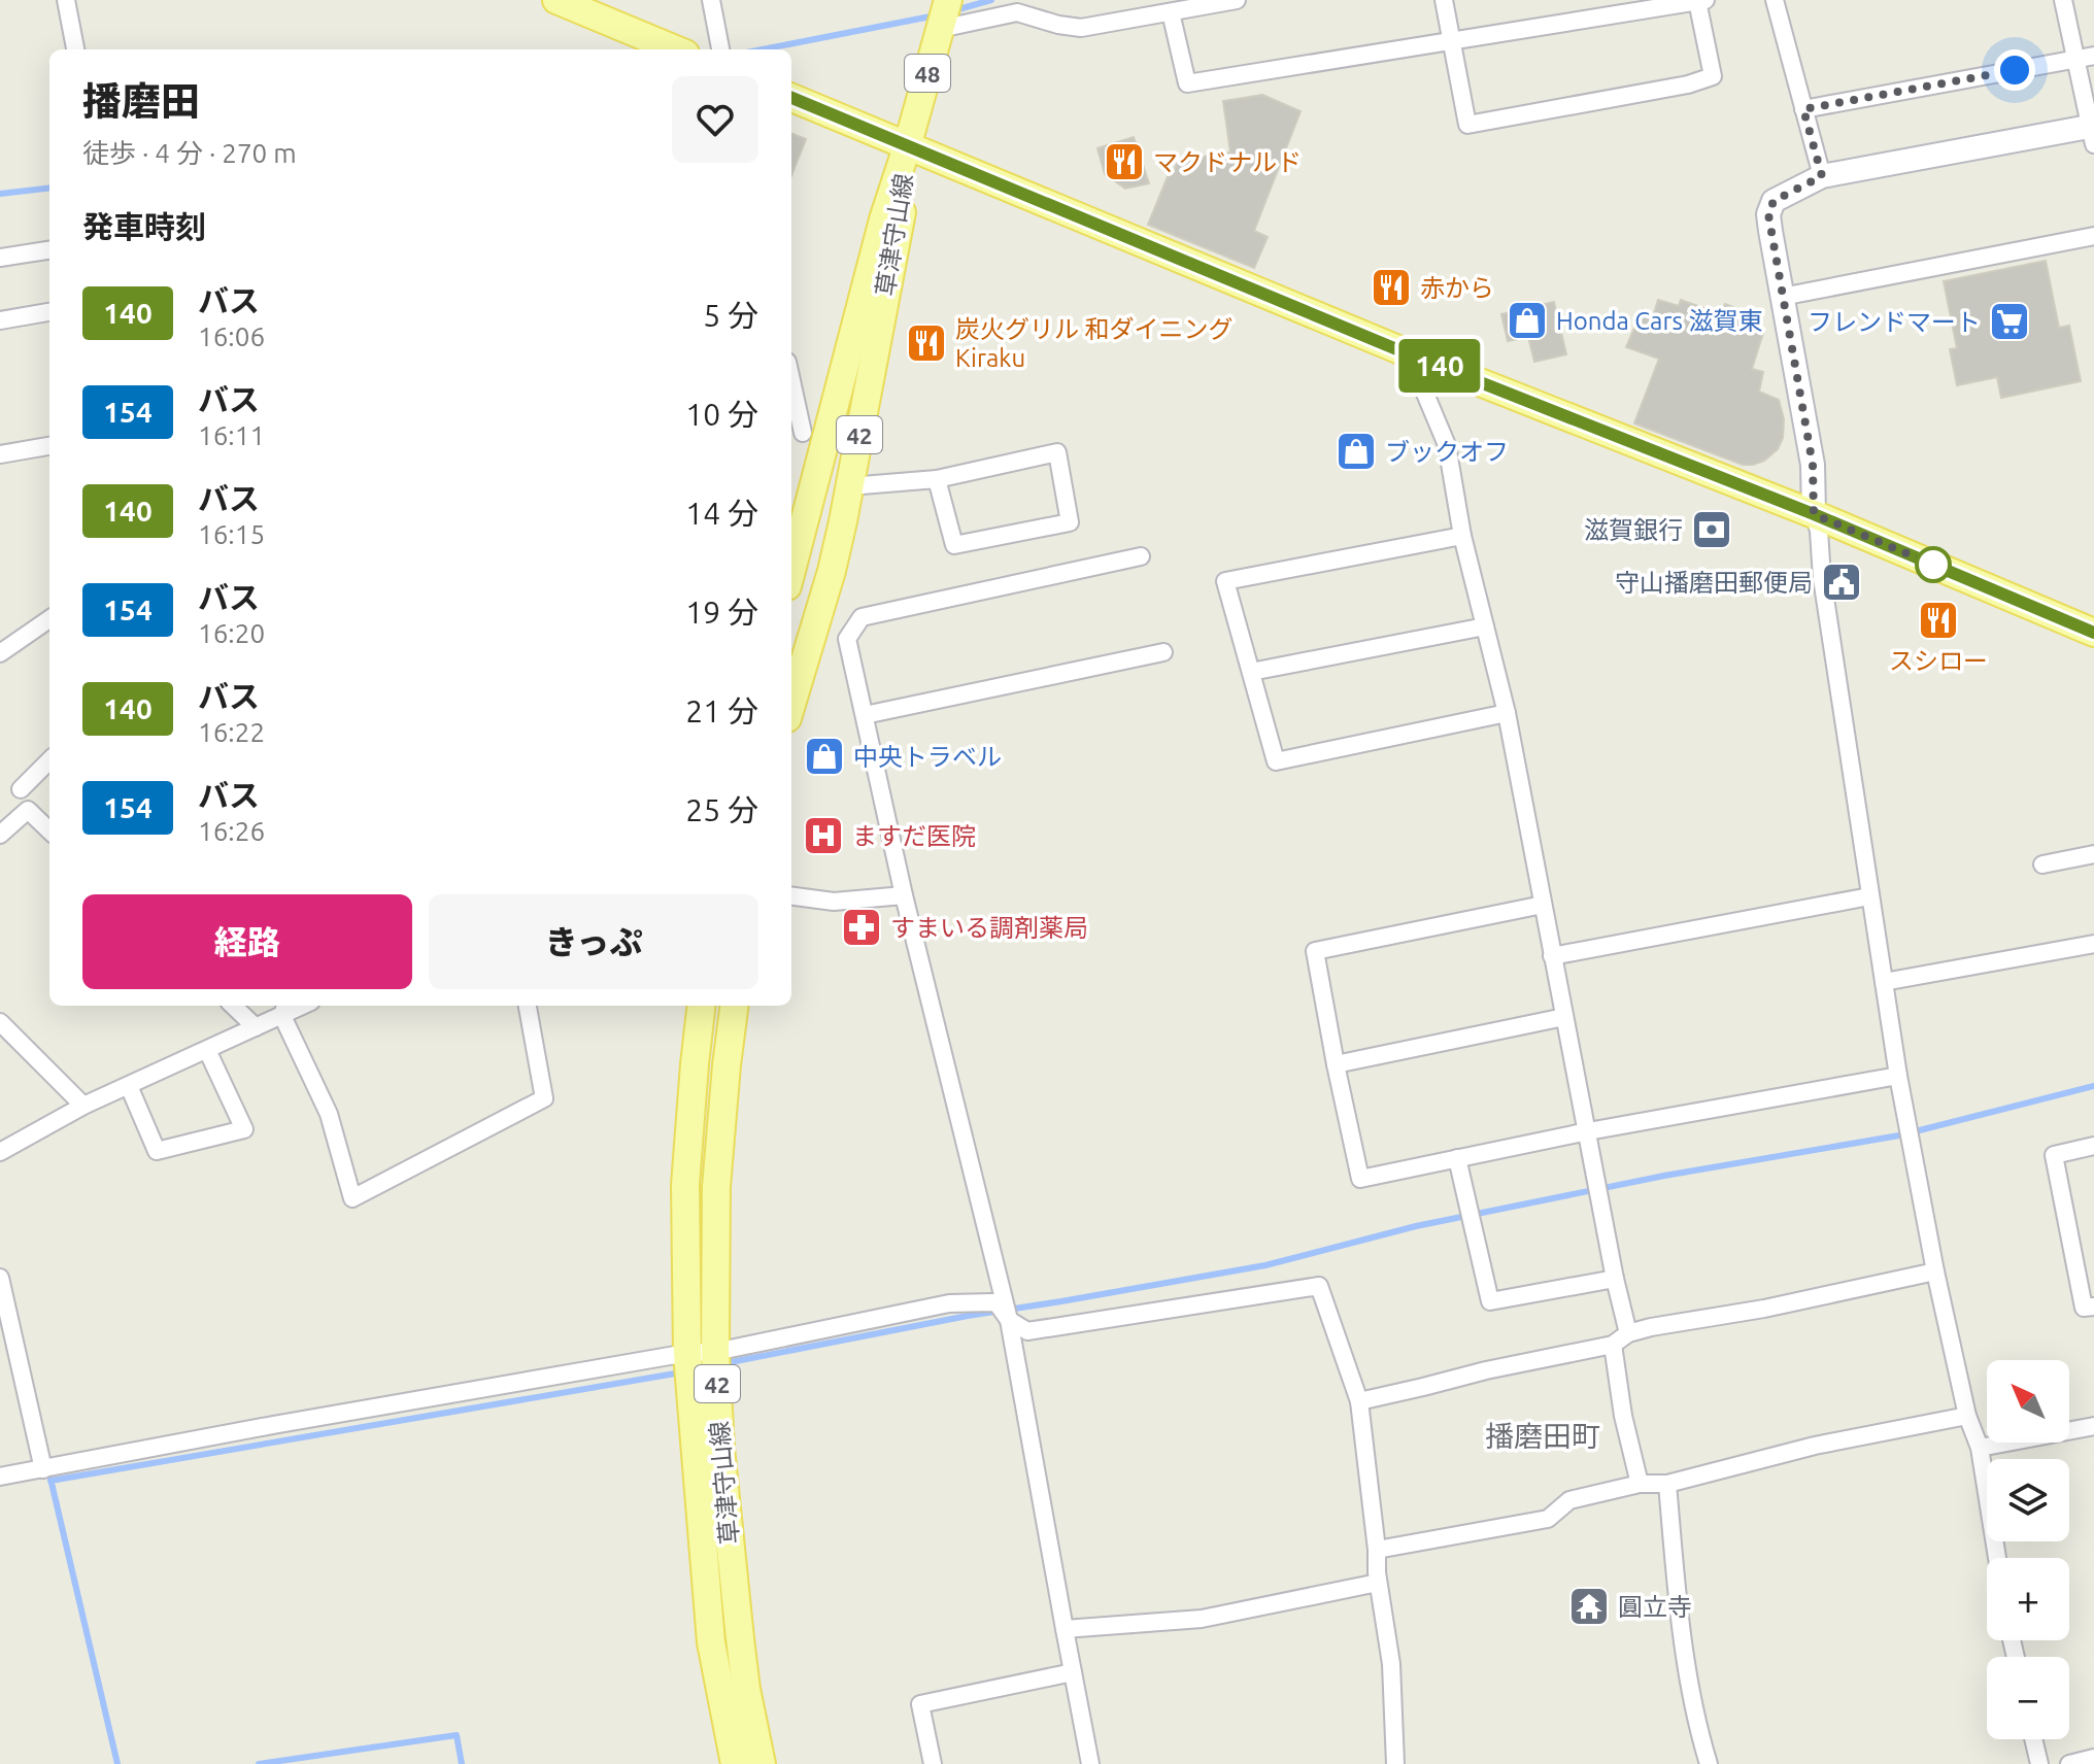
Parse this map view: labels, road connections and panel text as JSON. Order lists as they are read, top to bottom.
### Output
{
  "streets": {
    "main road": ["48", "草津守山線", "42"]
  },
  "crossings": [
    ["48", "草津守山線"]
  ],
  "districts": ["播磨田町"],
  "places": {
    "restaurant": [
      "マクドナルド",
      "赤から",
      "炭火グリル 和ダイニング Kiraku",
      "スシロー"
    ],
    "shop": ["Honda Cars 滋賀東", "ブックオフ", "中央トラベル"],
    "supermarket": ["フレンドマート"],
    "bank": ["滋賀銀行"],
    "public building": ["守山播磨田郵便局"],
    "hospital": ["ますだ医院"],
    "pharmacy": ["すまいる調剤薬局"],
    "temple": ["圓立寺"]
  },
  "lines": ["bus line 140"],
  "north": "top left",
  "page": {
    "on_map": "140",
    "heading": [
      ["播磨田", "徒歩 · 4 分 · 270 m"],
      "発車時刻"
    ],
    "list": [
      {
        "mark": "140",
        "name": "バス",
        "note": "16:06",
        "value": "5 分"
      },
      {
        "mark": "154",
        "name": "バス",
        "note": "16:11",
        "value": "10 分"
      },
      {
        "mark": "140",
        "name": "バス",
        "note": "16:15",
        "value": "14 分"
      },
      {
        "mark": "154",
        "name": "バス",
        "note": "16:20",
        "value": "19 分"
      },
      {
        "mark": "140",
        "name": "バス",
        "note": "16:22",
        "value": "21 分"
      },
      {
        "mark": "154",
        "name": "バス",
        "note": "16:26",
        "value": "25 分"
      }
    ],
    "buttons": ["経路", "きっぷ"],
    "map_buttons": ["+", "−"]
  }
}
